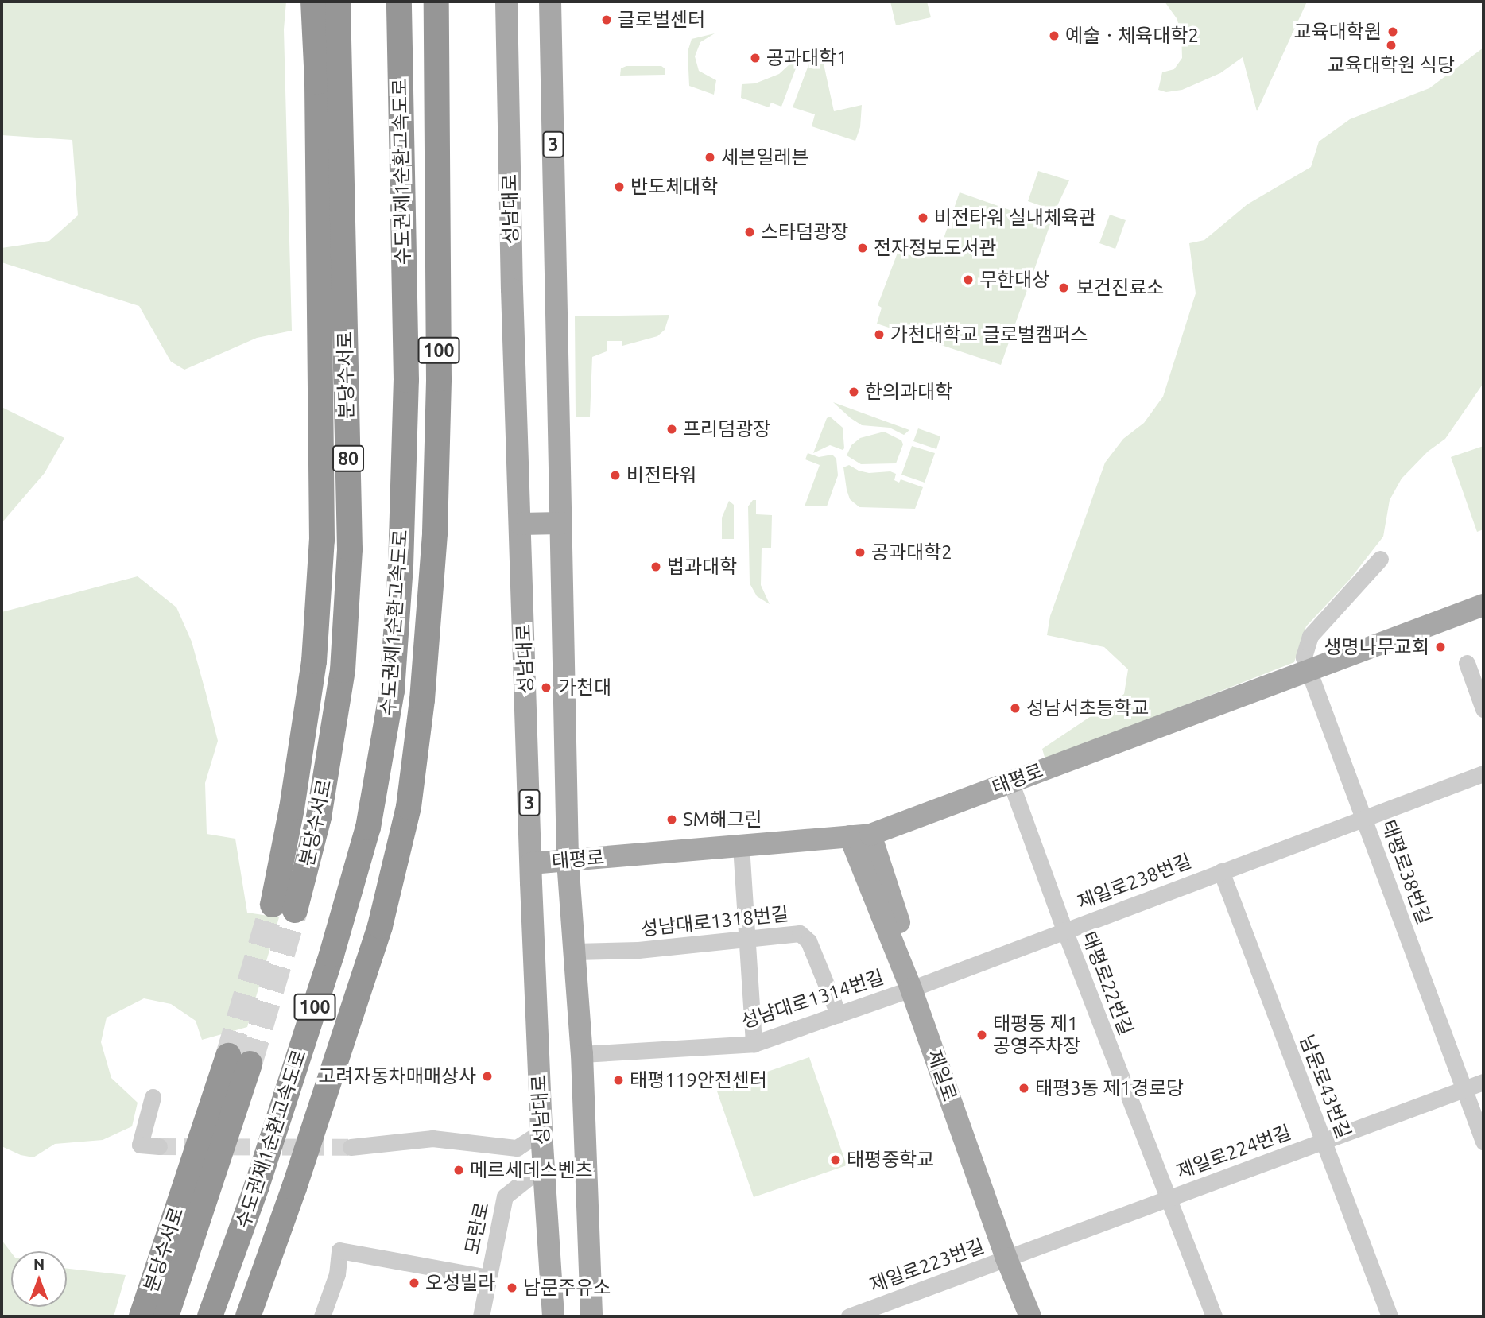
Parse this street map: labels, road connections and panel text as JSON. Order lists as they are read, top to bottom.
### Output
{
  "streets": {
    "highway": [
      "수도권제1순환고속도로",
      "100",
      "분당수서로",
      "80"
    ],
    "main road": [
      "3",
      "성남대로",
      "태평로",
      "제일로"
    ],
    "street": [
      "태평로38번길",
      "제일로238번길",
      "성남대로1318번길",
      "태평로22번길",
      "성남대로1314번길",
      "남문로43번길",
      "제일로224번길",
      "모란로",
      "제일로223번길"
    ]
  },
  "crossings": [
    ["성남대로", "태평로"],
    ["성남대로", "성남대로1318번길"],
    ["성남대로", "성남대로1314번길"],
    ["성남대로", "모란로"],
    ["태평로", "태평로38번길"],
    ["태평로", "태평로22번길"],
    ["태평로", "제일로"],
    ["태평로38번길", "제일로238번길"],
    ["태평로38번길", "제일로224번길"],
    ["제일로238번길", "태평로22번길"],
    ["제일로238번길", "성남대로1314번길"],
    ["제일로238번길", "제일로"],
    ["제일로238번길", "남문로43번길"],
    ["성남대로1318번길", "성남대로1314번길"],
    ["태평로22번길", "제일로224번길"],
    ["성남대로1314번길", "제일로"],
    ["제일로", "제일로224번길"],
    ["제일로", "제일로223번길"],
    ["남문로43번길", "제일로224번길"],
    ["제일로224번길", "제일로223번길"]
  ],
  "places": [
    "글로벌센터",
    "교육대학원",
    "예술ㆍ체육대학2",
    "교육대학원 식당",
    "공과대학1",
    "세븐일레븐",
    "반도체대학",
    "비전타워 실내체육관",
    "스타덤광장",
    "전자정보도서관",
    "무한대상",
    "보건진료소",
    "가천대학교 글로벌캠퍼스",
    "한의과대학",
    "프리덤광장",
    "비전타워",
    "공과대학2",
    "법과대학",
    "생명나무교회",
    "가천대",
    "성남서초등학교",
    "SM해그린",
    "태평동 제1 공영주차장",
    "고려자동차매매상사",
    "태평119안전센터",
    "태평3동 제1경로당",
    "태평중학교",
    "메르세데스벤츠",
    "오성빌라",
    "남문주유소"
  ],
  "north": "top"
}
